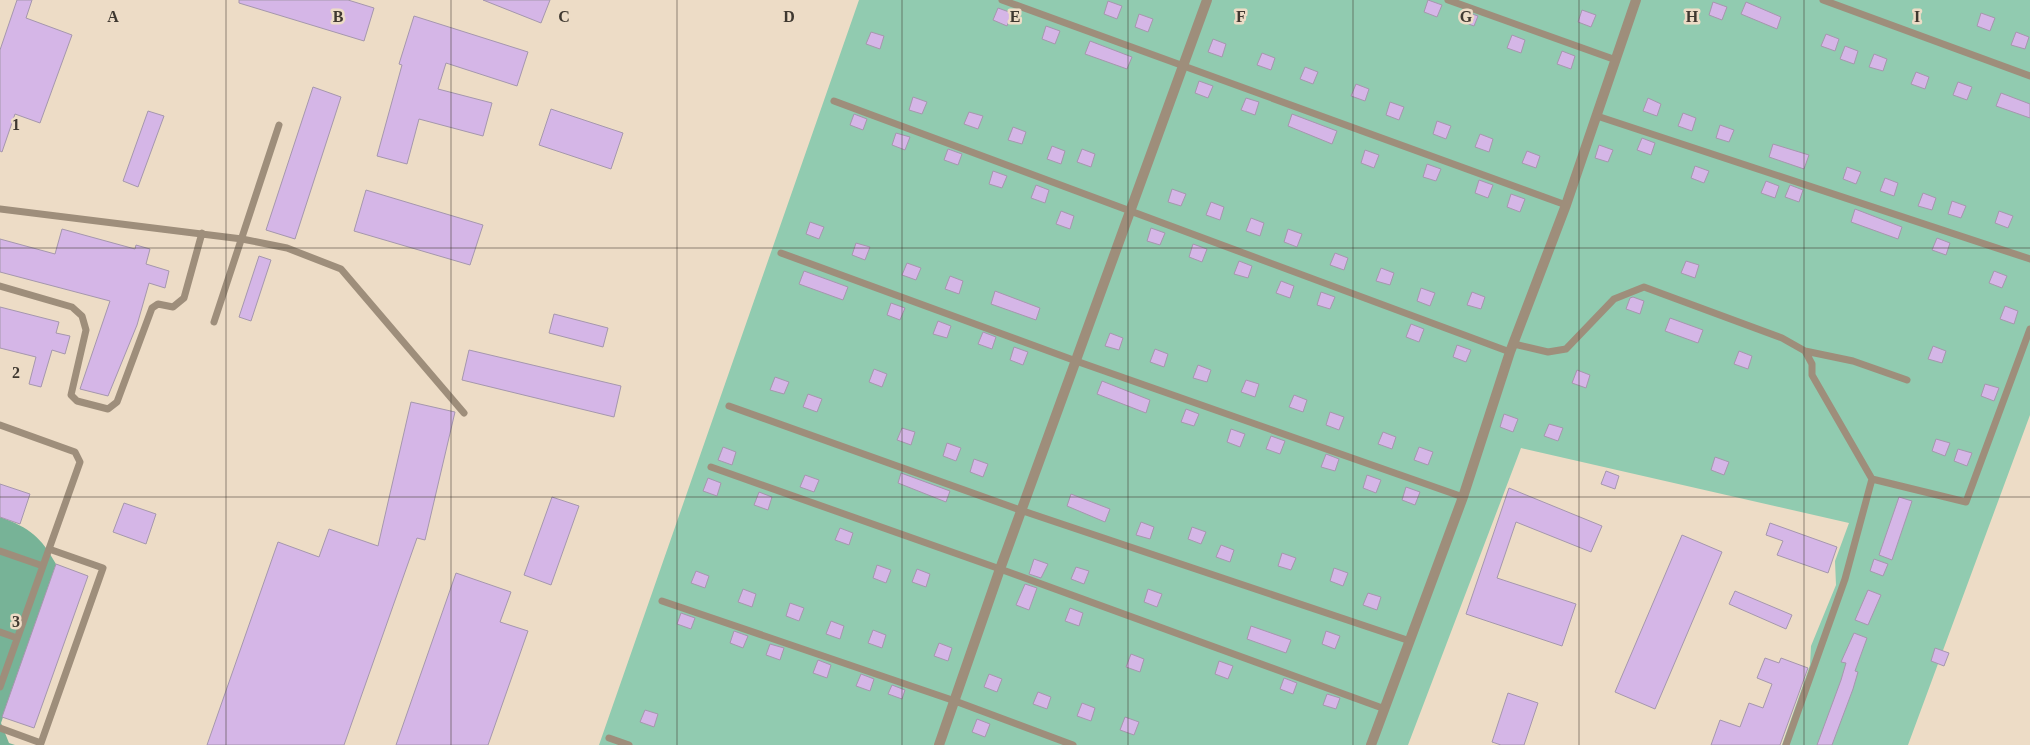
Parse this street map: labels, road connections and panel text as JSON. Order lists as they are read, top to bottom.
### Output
{
  "grid": {
    "columns": [
      "A",
      "B",
      "C",
      "D",
      "E",
      "F",
      "G",
      "H",
      "I"
    ],
    "rows": ["1", "2", "3"]
  }
}
